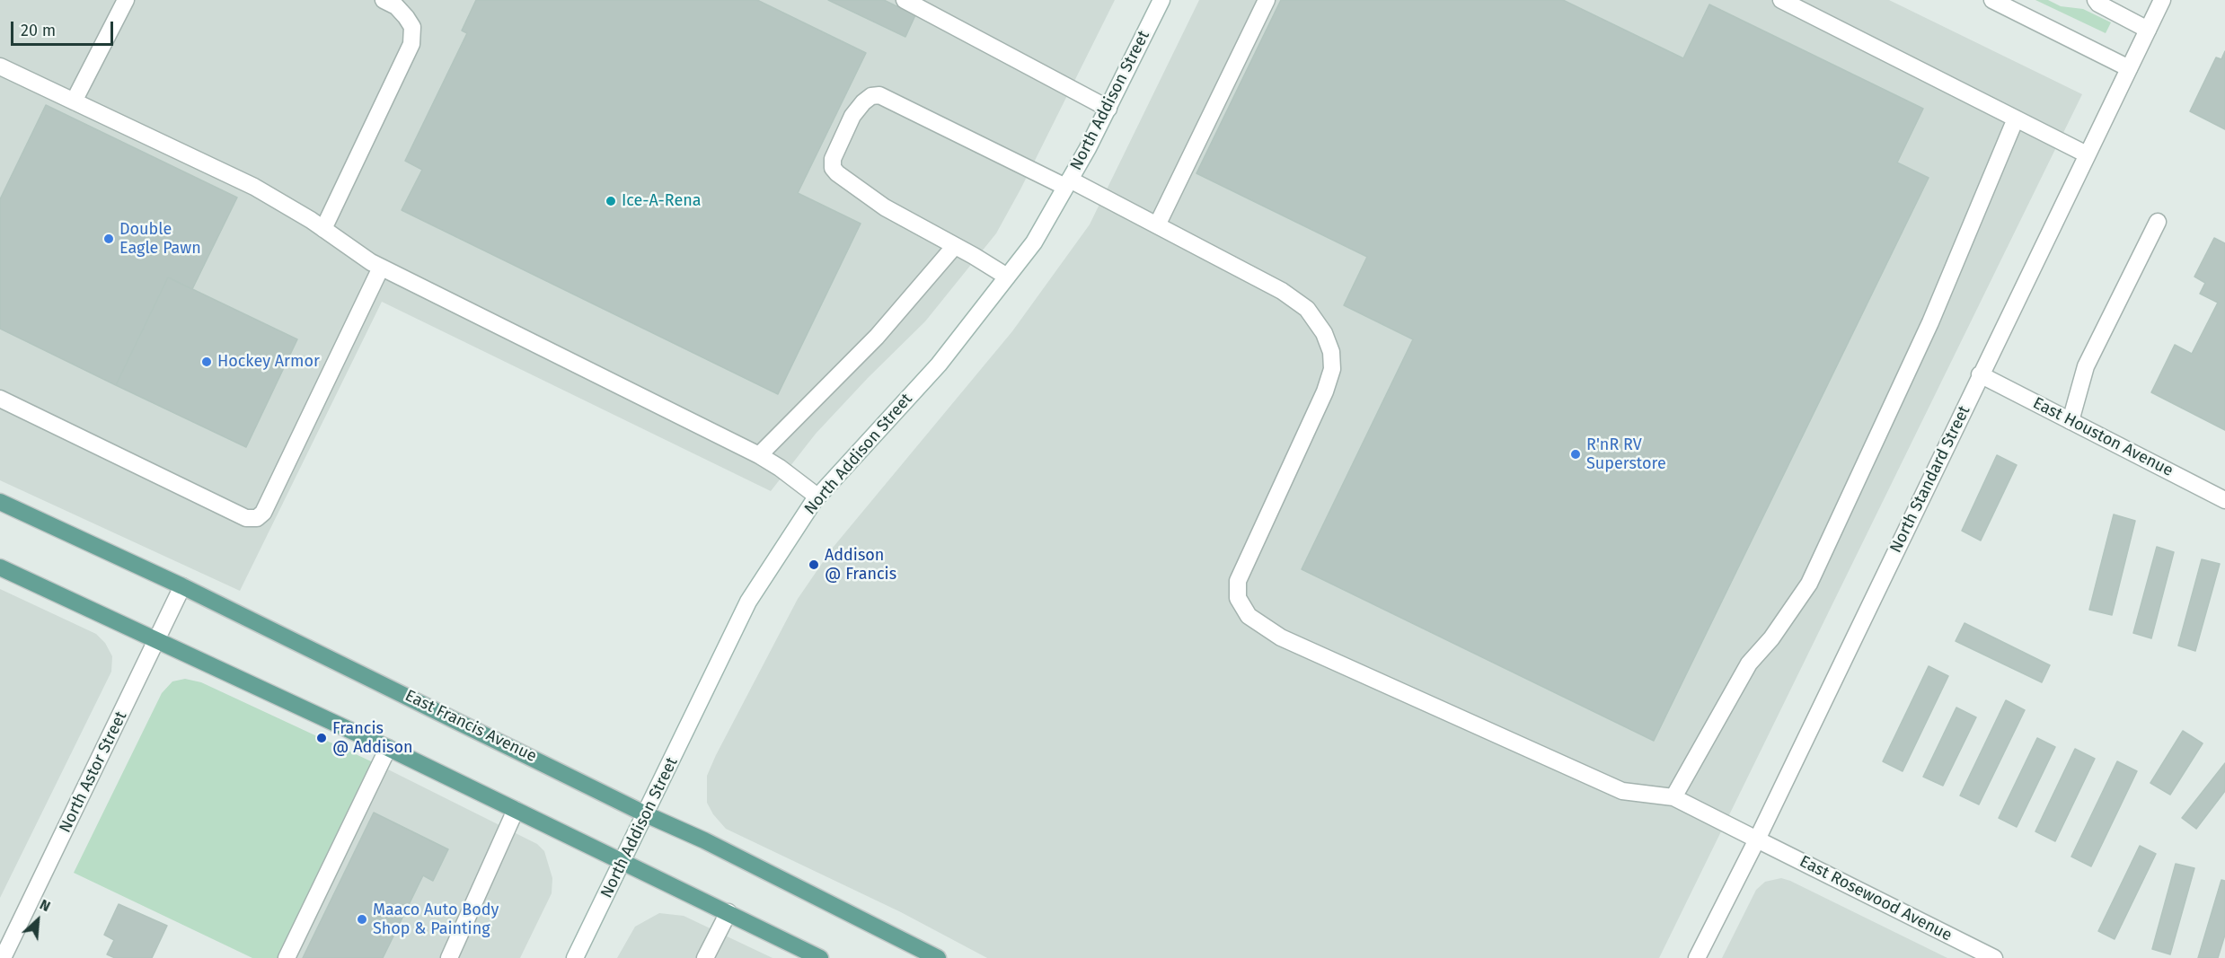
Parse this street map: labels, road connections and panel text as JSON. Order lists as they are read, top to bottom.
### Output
{
  "streets": {
    "main road": ["East Francis Avenue"],
    "street": [
      "North Addison Street",
      "East Houston Avenue",
      "North Standard Street",
      "North Astor Street",
      "East Rosewood Avenue"
    ]
  },
  "crossings": [
    ["North Addison Street", "East Francis Avenue"],
    ["North Addison Street", "East Rosewood Avenue"],
    ["East Houston Avenue", "North Standard Street"],
    ["North Standard Street", "East Rosewood Avenue"],
    ["East Francis Avenue", "North Astor Street"]
  ],
  "places": [
    "Ice-A-Rena",
    "Double Eagle Pawn",
    "Hockey Armor",
    "R'nR RV Superstore",
    "Addison @ Francis",
    "Francis @ Addison",
    "Maaco Auto Body Shop & Painting"
  ],
  "scale_bar": "20 m",
  "north": "top right"
}
